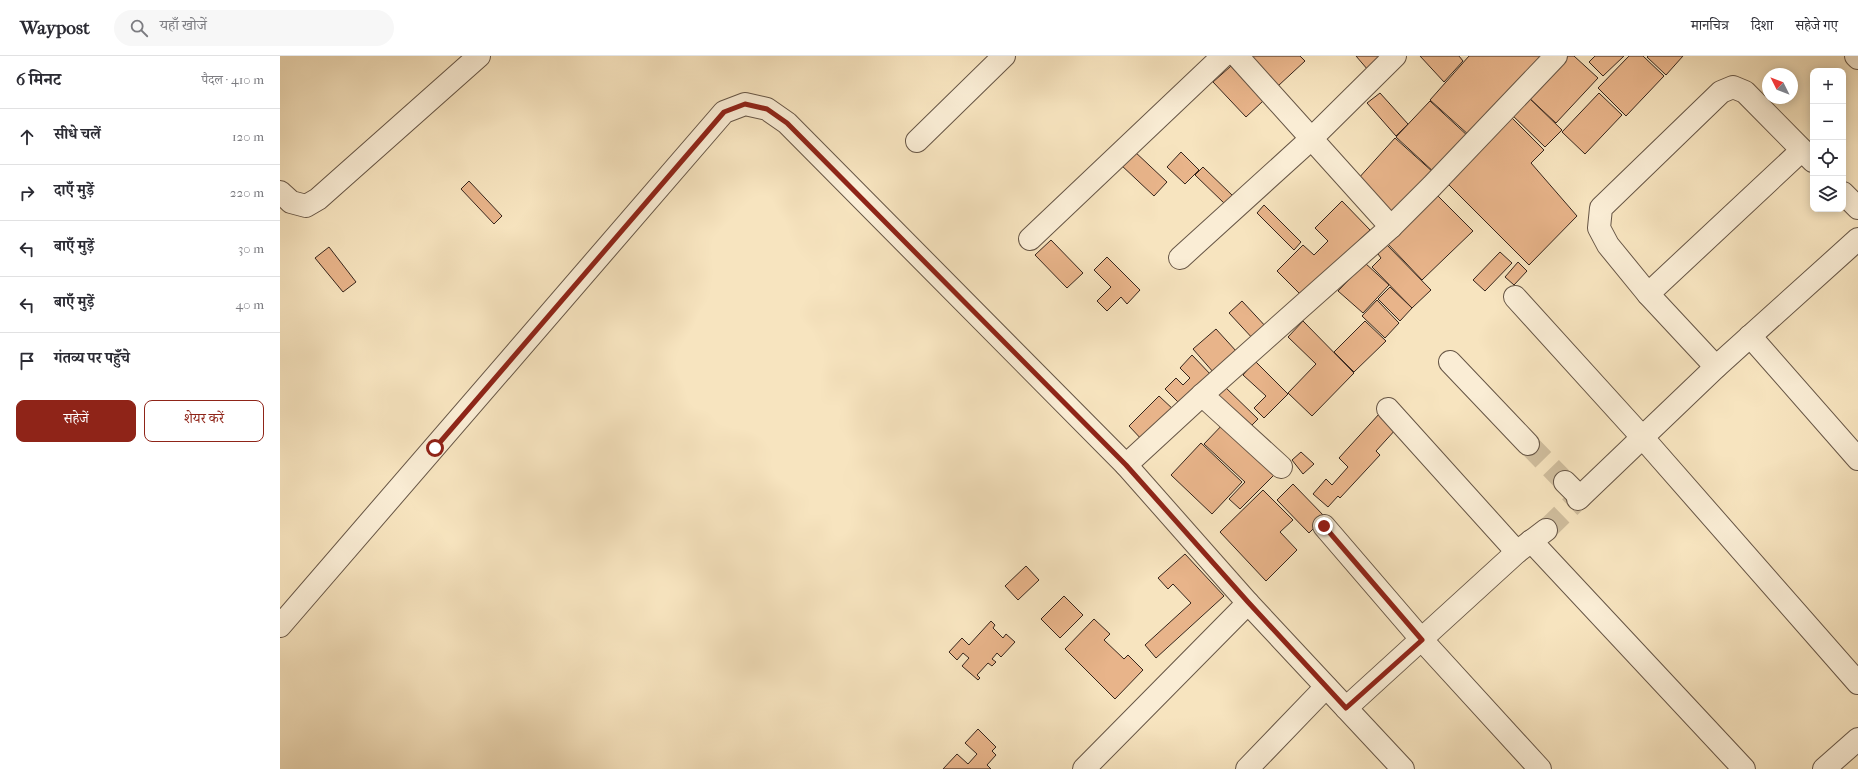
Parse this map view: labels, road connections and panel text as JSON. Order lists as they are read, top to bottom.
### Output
{
  "north": "top left",
  "page": {
    "header": "Waypost",
    "search": "यहाँ खोजें",
    "nav": ["मानचित्र", "दिशा", "सहेजे गए"],
    "heading": ["6 मिनट", "पैदल · 410 m"],
    "map_buttons": ["+", "−"],
    "list": [
      ["सीधे चलें", "120 m"],
      ["दाएँ मुड़ें", "220 m"],
      ["बाएँ मुड़ें", "30 m"],
      ["बाएँ मुड़ें", "40 m"],
      "गंतव्य पर पहुँचे"
    ],
    "buttons": ["सहेजें", "शेयर करें"]
  }
}
